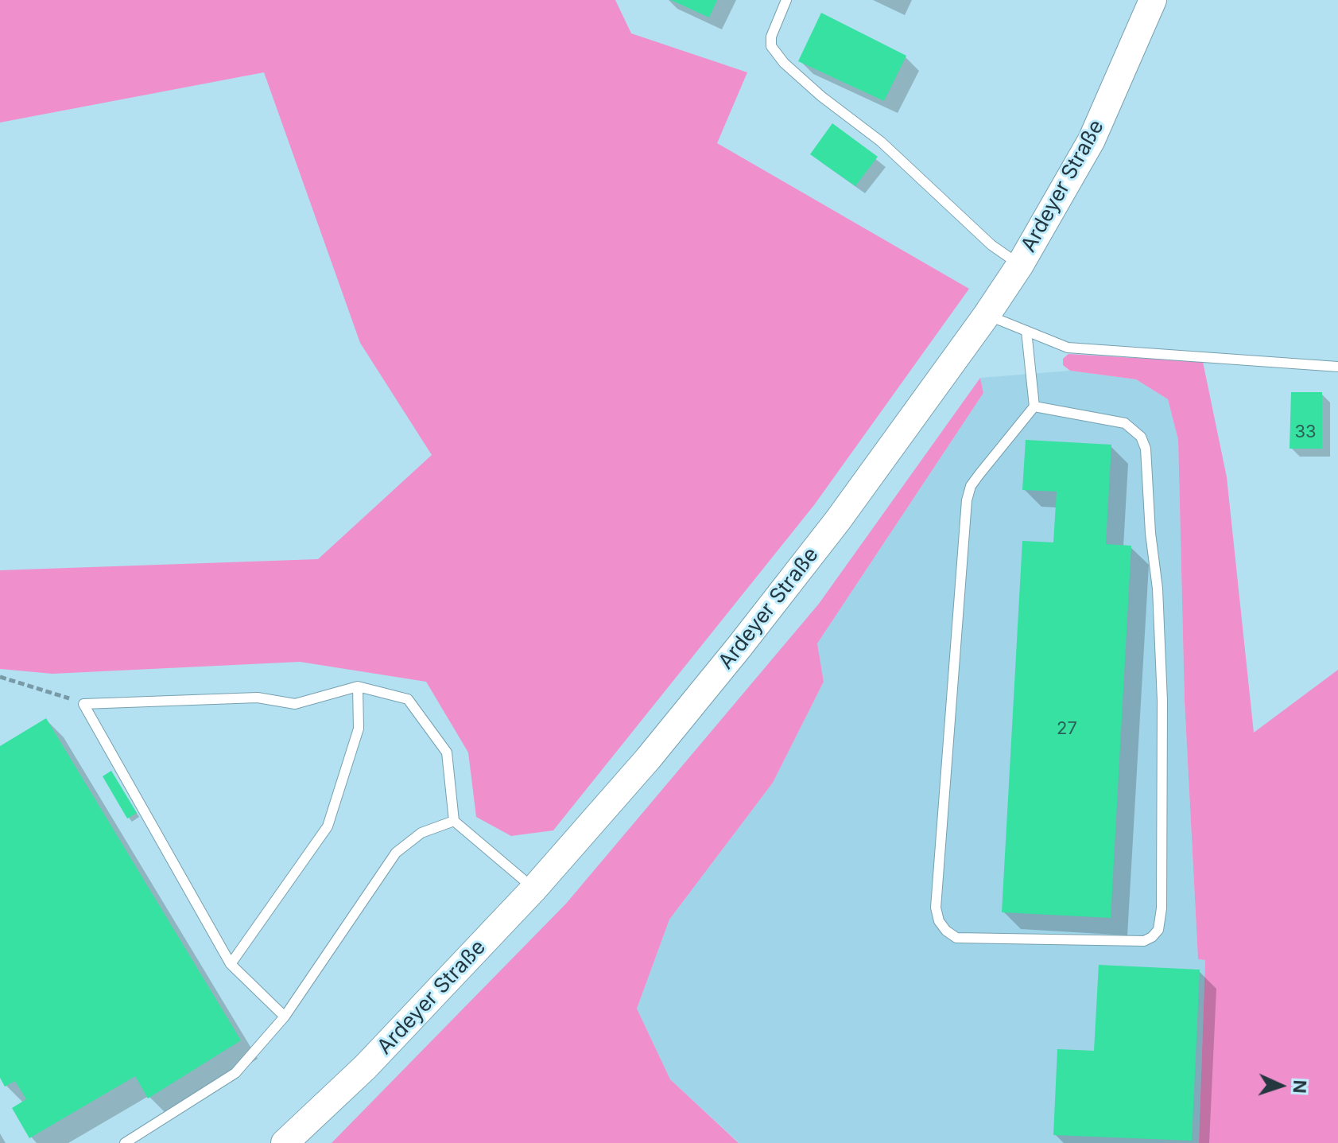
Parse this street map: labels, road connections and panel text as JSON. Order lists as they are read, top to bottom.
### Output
{
  "streets": {
    "main road": ["Ardeyer Straße"]
  },
  "house_numbers": ["33", "27"],
  "north": "right"
}
